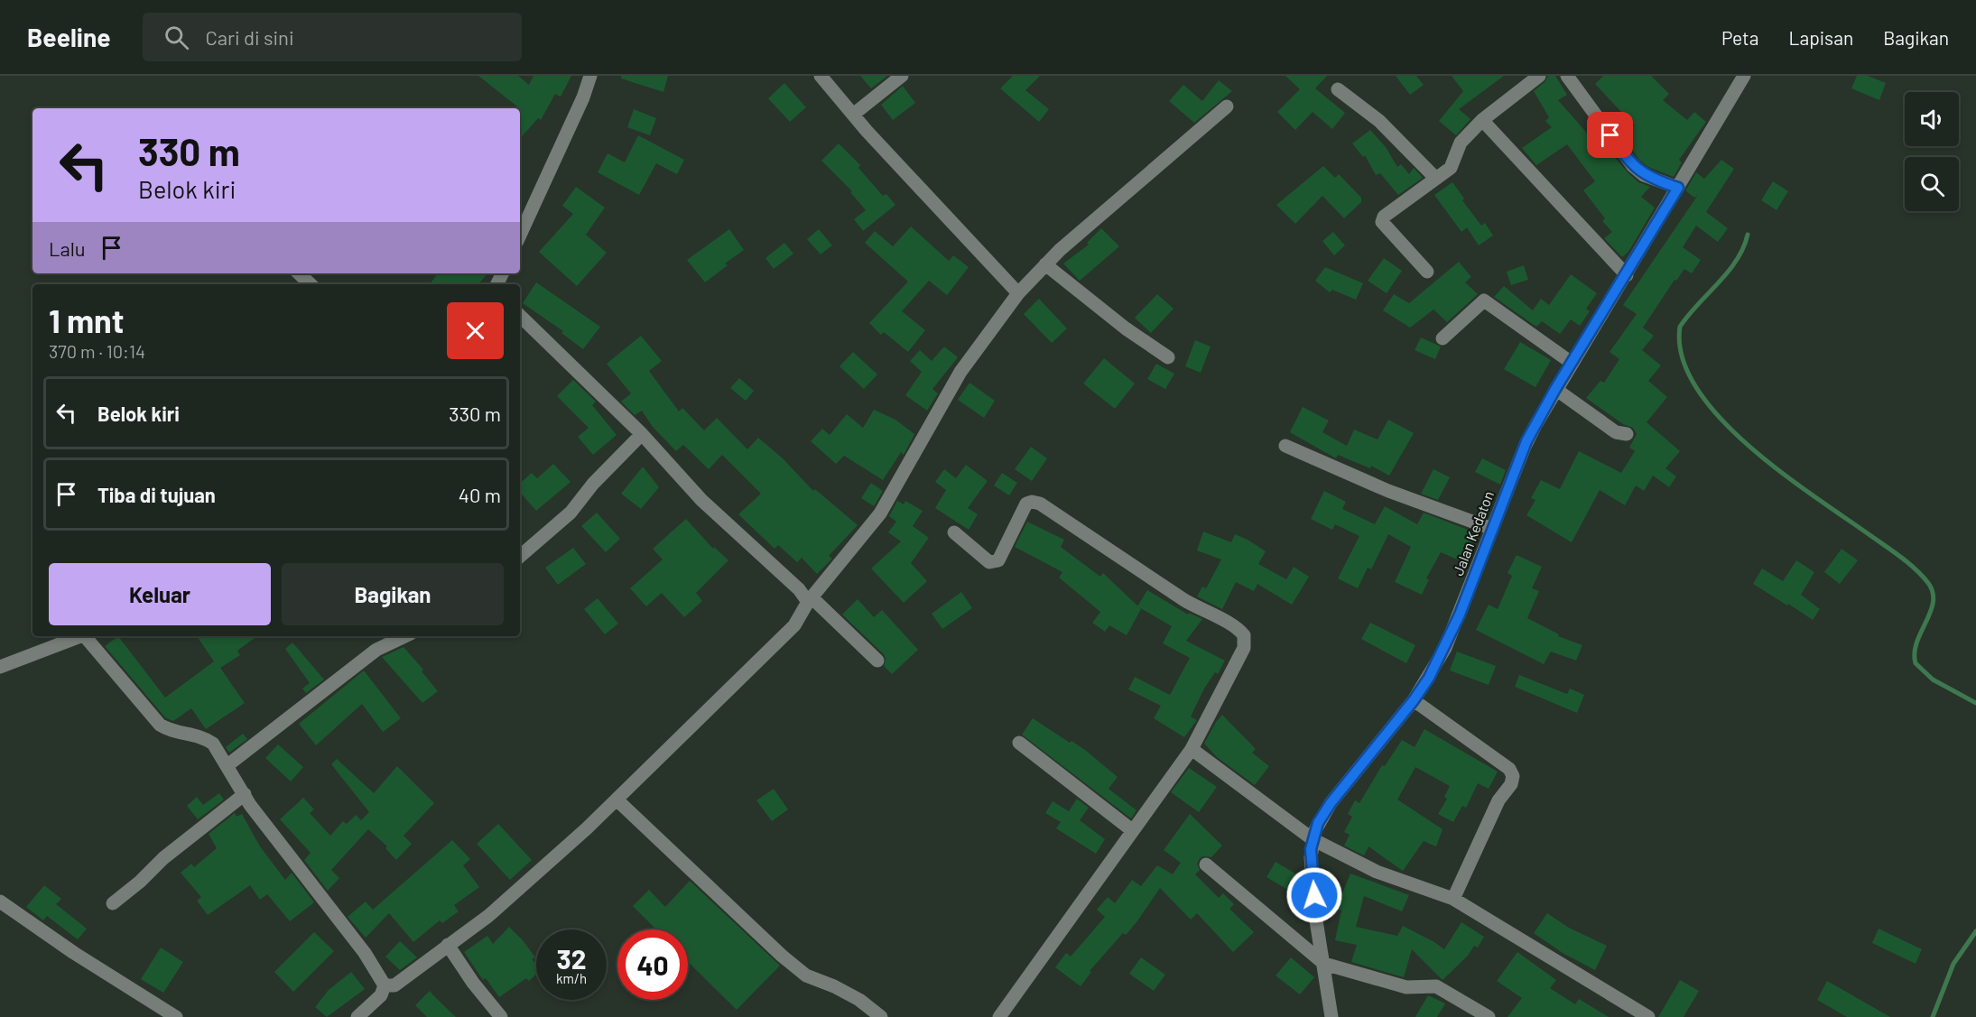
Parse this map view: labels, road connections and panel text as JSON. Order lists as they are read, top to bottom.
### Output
{
  "streets": {
    "street": ["Jalan Kedaton"]
  },
  "page": {
    "header": "Beeline",
    "search": "Cari di sini",
    "nav": ["Peta", "Lapisan", "Bagikan"],
    "turn": ["330 m", "Belok kiri"],
    "then": "Lalu",
    "heading": ["1 mnt", "370 m · 10:14"],
    "list": [
      {
        "name": "Belok kiri",
        "value": "330 m"
      },
      {
        "name": "Tiba di tujuan",
        "value": "40 m"
      }
    ],
    "buttons": ["Keluar", "Bagikan"],
    "speed": "32 km/h",
    "limit": "40"
  }
}
